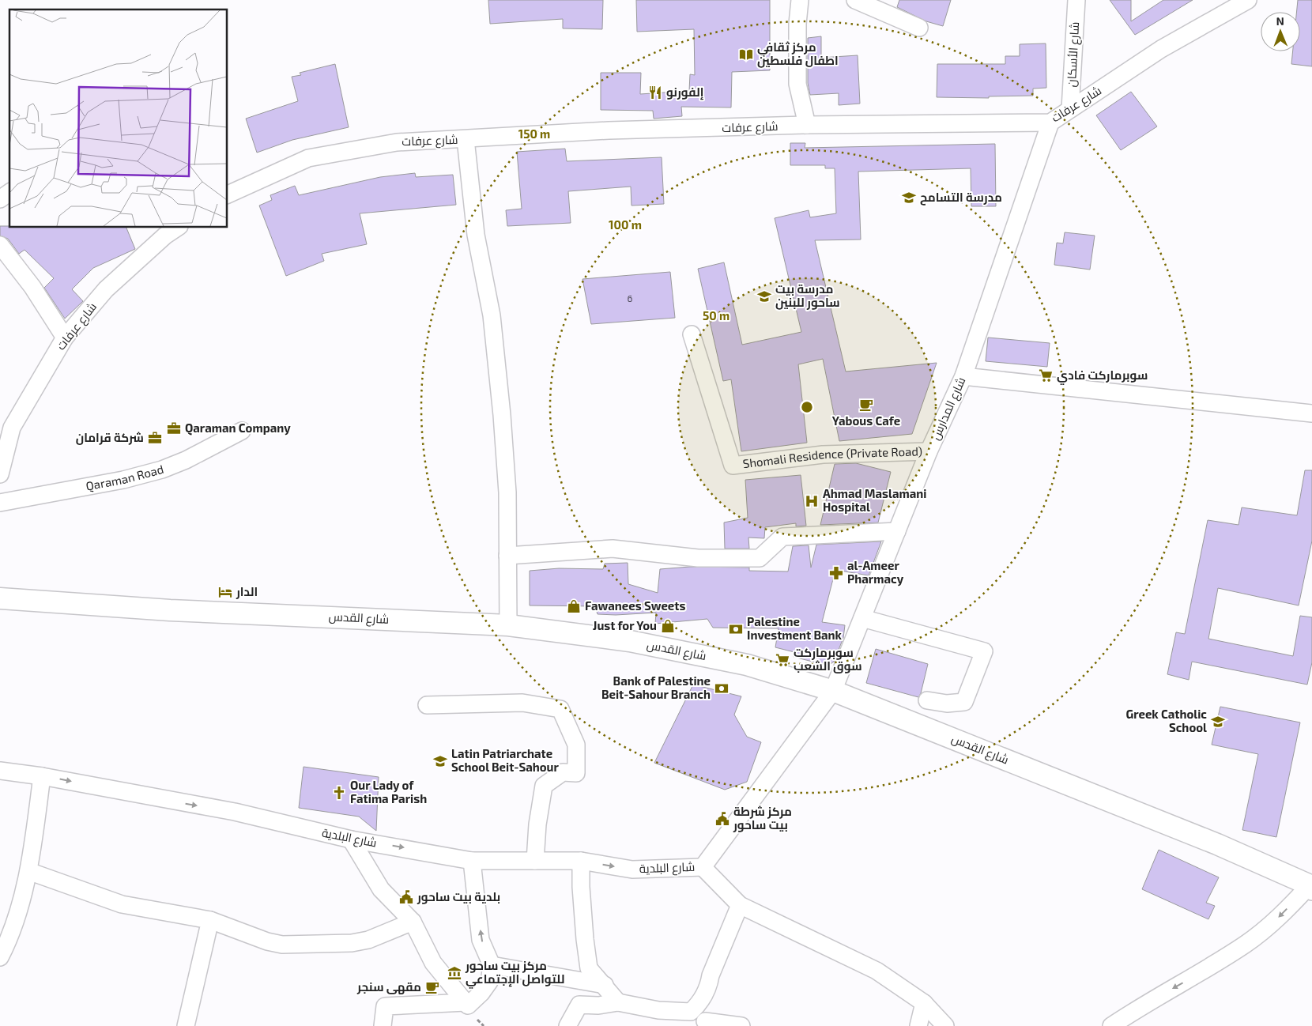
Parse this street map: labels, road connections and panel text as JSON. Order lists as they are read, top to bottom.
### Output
{
  "streets": {
    "main road": ["شارع القدس"],
    "street": [
      "شارع الأسكان",
      "شارع عرفات",
      "شارع المدارس",
      "Shomali Residence (Private Road)",
      "Qaraman Road",
      "شارع البلدية"
    ]
  },
  "crossings": [
    ["شارع الأسكان", "شارع عرفات"],
    ["شارع عرفات", "شارع المدارس"],
    ["شارع المدارس", "Shomali Residence (Private Road)"],
    ["شارع المدارس", "شارع القدس"],
    ["شارع المدارس", "شارع البلدية"]
  ],
  "places": {
    "library": ["مركز ثقافي اطفال فلسطين"],
    "restaurant": ["إلفورنو"],
    "school or university": [
      "مدرسة التسامح",
      "مدرسة بيت ساحور للبنين",
      "Greek Catholic School",
      "Latin Patriarchate School Beit-Sahour"
    ],
    "supermarket": ["سوبرماركت فادي", "سوبرماركت سوق الشعب"],
    "cafe": ["Yabous Cafe", "مقهى سنجر"],
    "office": ["Qaraman Company", "شركة قرامان"],
    "hospital": ["Ahmad Maslamani Hospital"],
    "pharmacy": ["al-Ameer Pharmacy"],
    "hotel": ["الدار"],
    "shop": ["Fawanees Sweets", "Just for You"],
    "bank": ["Palestine Investment Bank", "Bank of Palestine Beit-Sahour Branch"],
    "church": ["Our Lady of Fatima Parish"],
    "public building": ["مركز شرطة بيت ساحور", "بلدية بيت ساحور"],
    "museum": ["مركز بيت ساحور للتواصل الإجتماعي"]
  },
  "house_numbers": ["6"],
  "north": "top",
  "rings": ["150 m", "100 m", "50 m"]
}
